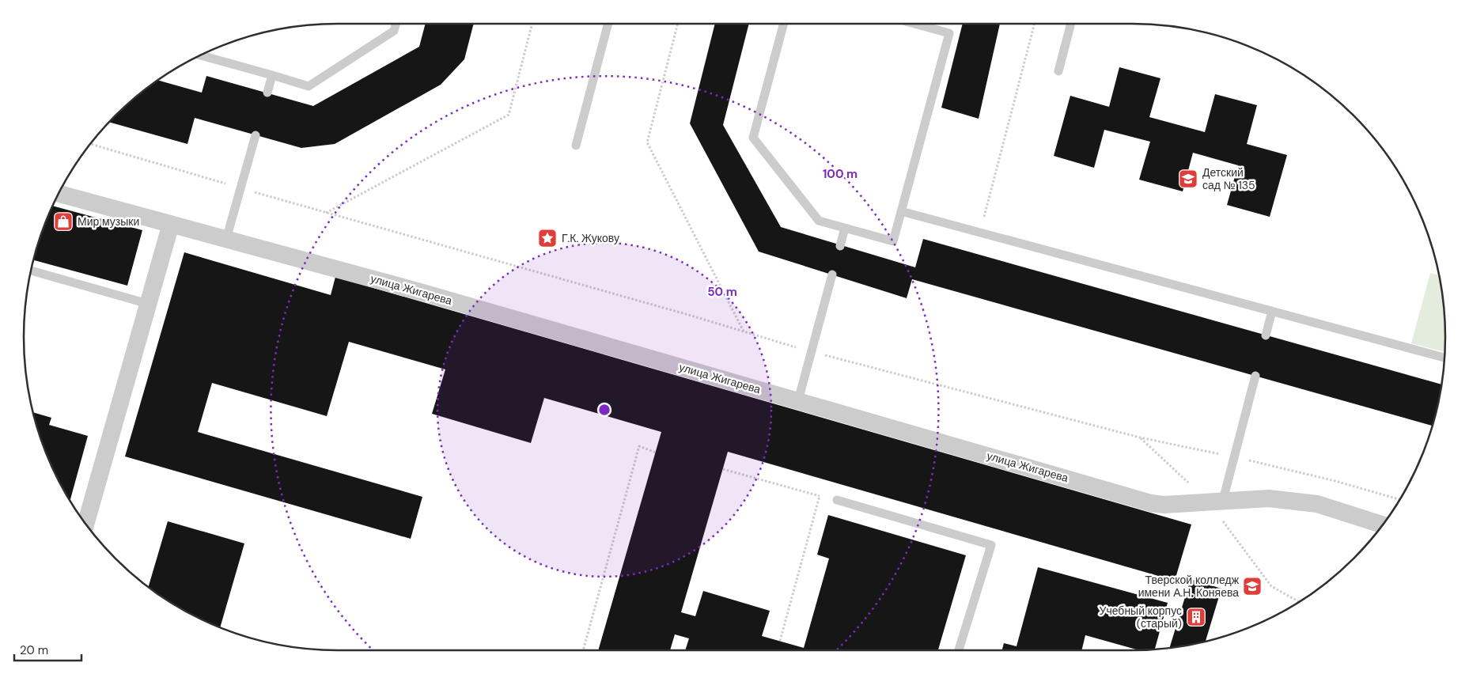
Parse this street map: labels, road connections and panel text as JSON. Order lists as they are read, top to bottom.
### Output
{
  "streets": {
    "street": ["улица Жигарева"]
  },
  "places": {
    "school or university": ["Детский сад № 135", "Тверской колледж имени А.Н. Коняева"],
    "shop": ["Мир музыки"],
    "place": ["Г.К. Жукову"],
    "building": ["Учебный корпус (старый)"]
  },
  "scale_bar": "20 m",
  "rings": ["100 m", "50 m"]
}
